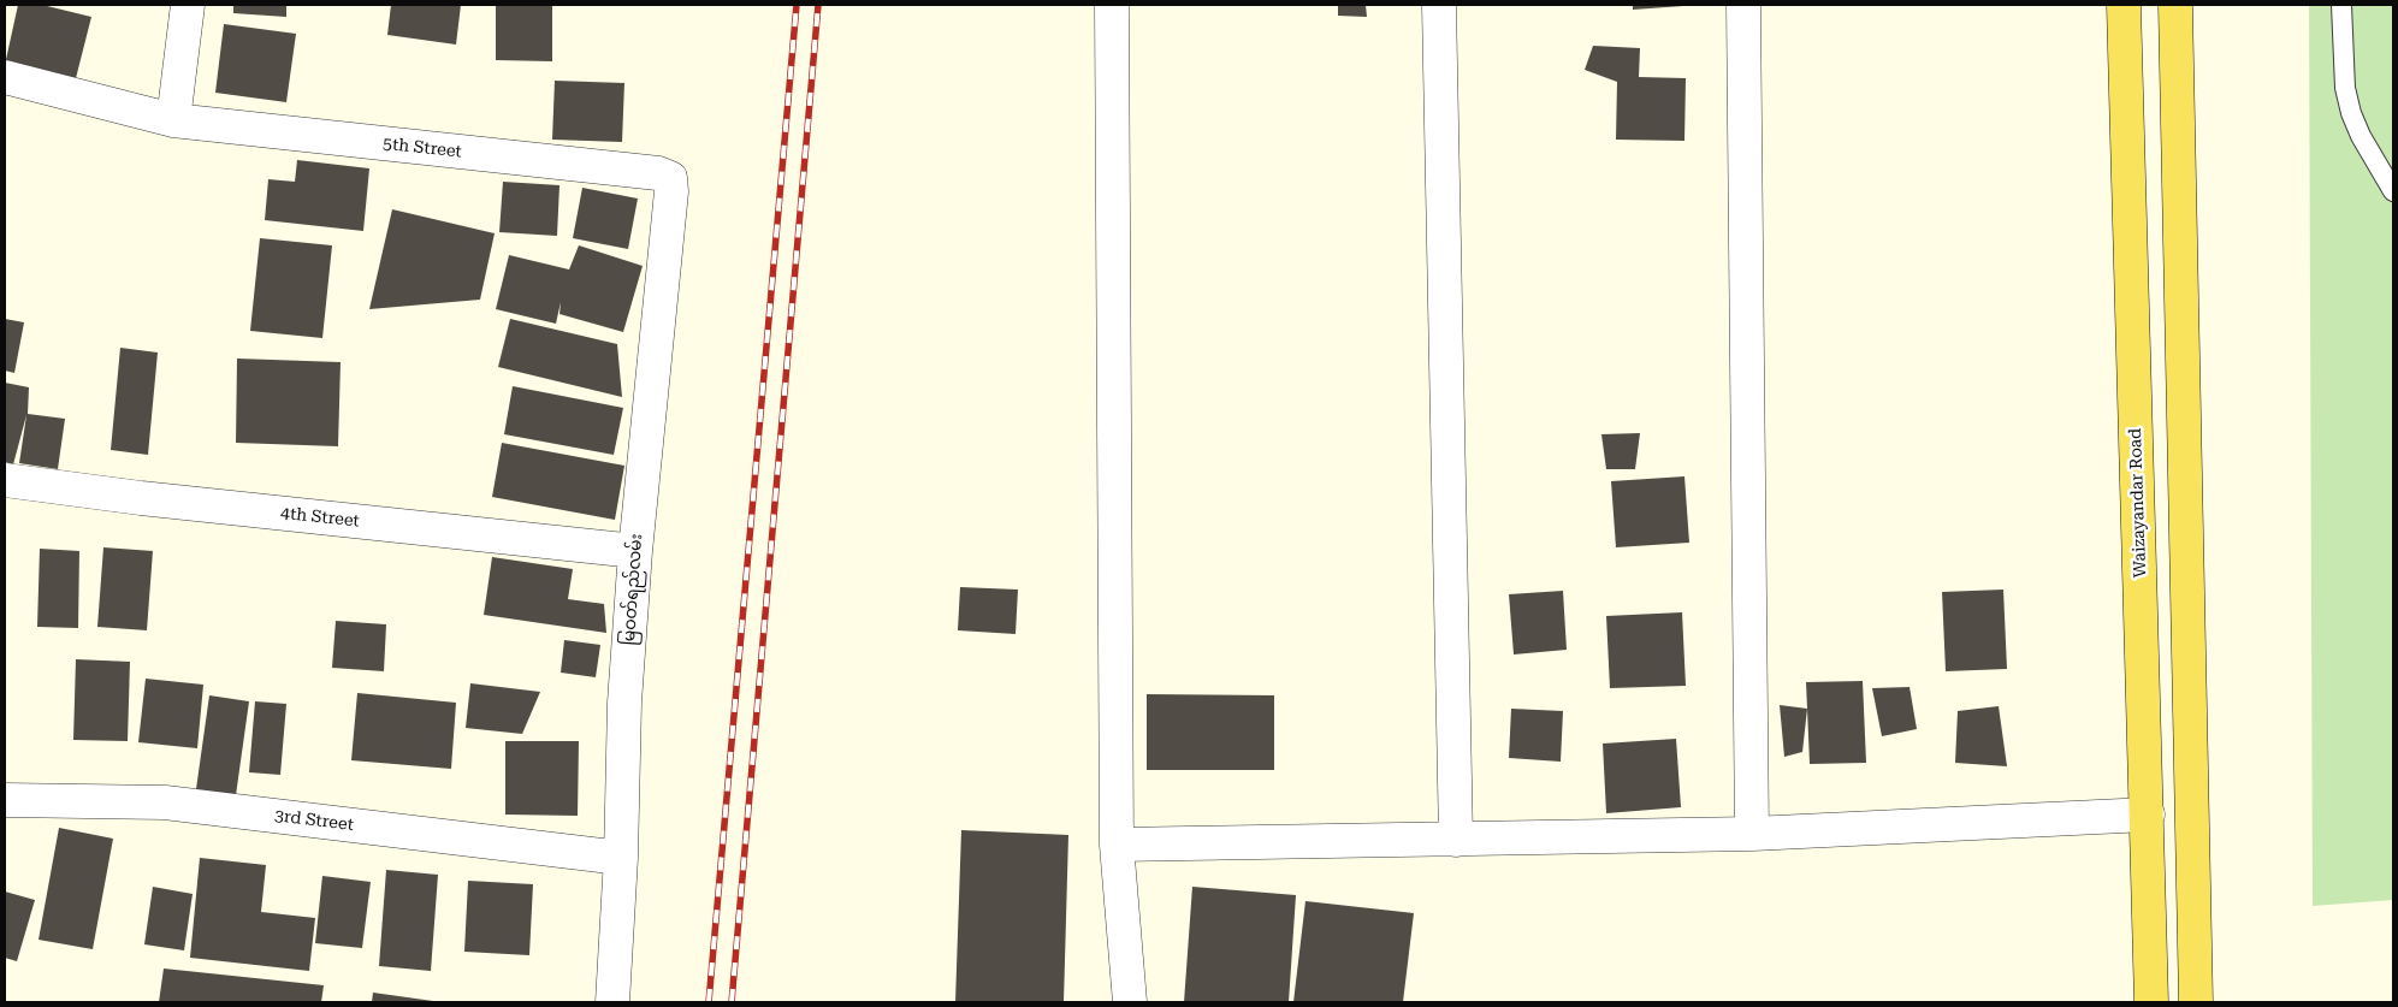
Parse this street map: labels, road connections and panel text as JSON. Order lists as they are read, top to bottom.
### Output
{
  "streets": {
    "main road": ["Waizayandar Road"],
    "street": [
      "5th Street",
      "4th Street",
      "မြဝတ်ရည်လမ်း",
      "3rd Street"
    ]
  },
  "crossings": [
    ["5th Street", "မြဝတ်ရည်လမ်း"],
    ["4th Street", "မြဝတ်ရည်လမ်း"],
    ["မြဝတ်ရည်လမ်း", "3rd Street"]
  ]
}
